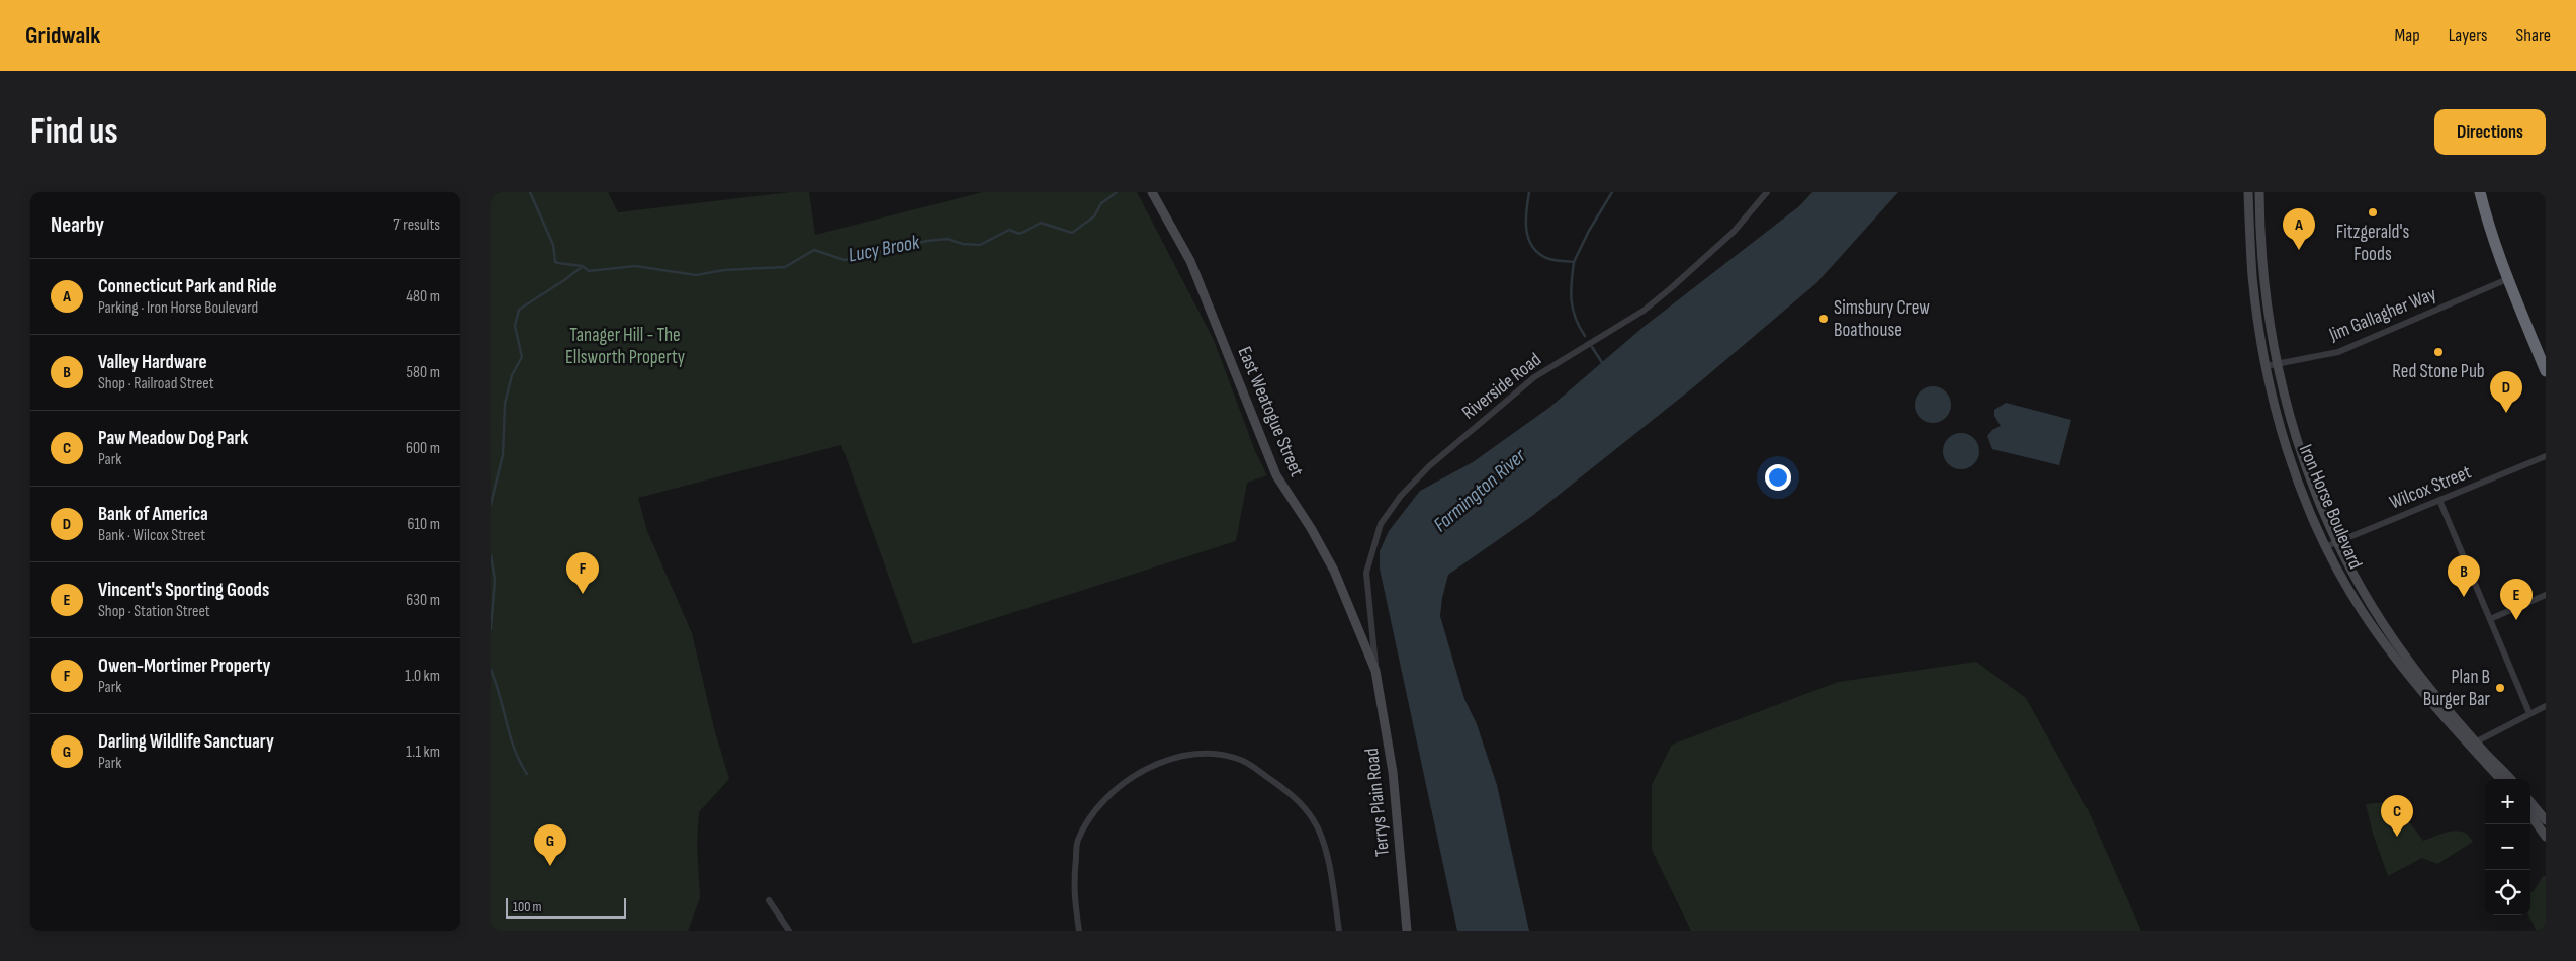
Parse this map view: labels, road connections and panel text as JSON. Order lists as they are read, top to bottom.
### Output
{
  "streets": {
    "street": [
      "Jim Gallagher Way",
      "Riverside Road",
      "East Weatogue Street",
      "Wilcox Street",
      "Iron Horse Boulevard",
      "Terrys Plain Road"
    ]
  },
  "crossings": [
    ["Jim Gallagher Way", "Iron Horse Boulevard"],
    ["Riverside Road", "East Weatogue Street"],
    ["Riverside Road", "Terrys Plain Road"],
    ["East Weatogue Street", "Terrys Plain Road"],
    ["Wilcox Street", "Iron Horse Boulevard"]
  ],
  "water": ["Lucy Brook", "Farmington River"],
  "parks": ["Tanager Hill - The Ellsworth Property"],
  "places": [
    "Fitzgerald's Foods",
    "Simsbury Crew Boathouse",
    "Red Stone Pub",
    "Plan B Burger Bar"
  ],
  "scale_bar": "100 m",
  "page": {
    "header": "Gridwalk",
    "nav": ["Map", "Layers", "Share"],
    "buttons": "Directions",
    "title": "Find us",
    "heading": ["Nearby", "7 results"],
    "pins": [
      "A",
      "D",
      "F",
      "B",
      "E",
      "C",
      "G"
    ],
    "list": [
      {
        "mark": "A",
        "name": "Connecticut Park and Ride",
        "note": "Parking · Iron Horse Boulevard",
        "value": "480 m"
      },
      {
        "mark": "B",
        "name": "Valley Hardware",
        "note": "Shop · Railroad Street",
        "value": "580 m"
      },
      {
        "mark": "C",
        "name": "Paw Meadow Dog Park",
        "note": "Park",
        "value": "600 m"
      },
      {
        "mark": "D",
        "name": "Bank of America",
        "note": "Bank · Wilcox Street",
        "value": "610 m"
      },
      {
        "mark": "E",
        "name": "Vincent's Sporting Goods",
        "note": "Shop · Station Street",
        "value": "630 m"
      },
      {
        "mark": "F",
        "name": "Owen-Mortimer Property",
        "note": "Park",
        "value": "1.0 km"
      },
      {
        "mark": "G",
        "name": "Darling Wildlife Sanctuary",
        "note": "Park",
        "value": "1.1 km"
      }
    ],
    "map_buttons": ["+", "−"],
    "scale": "100 m"
  }
}
